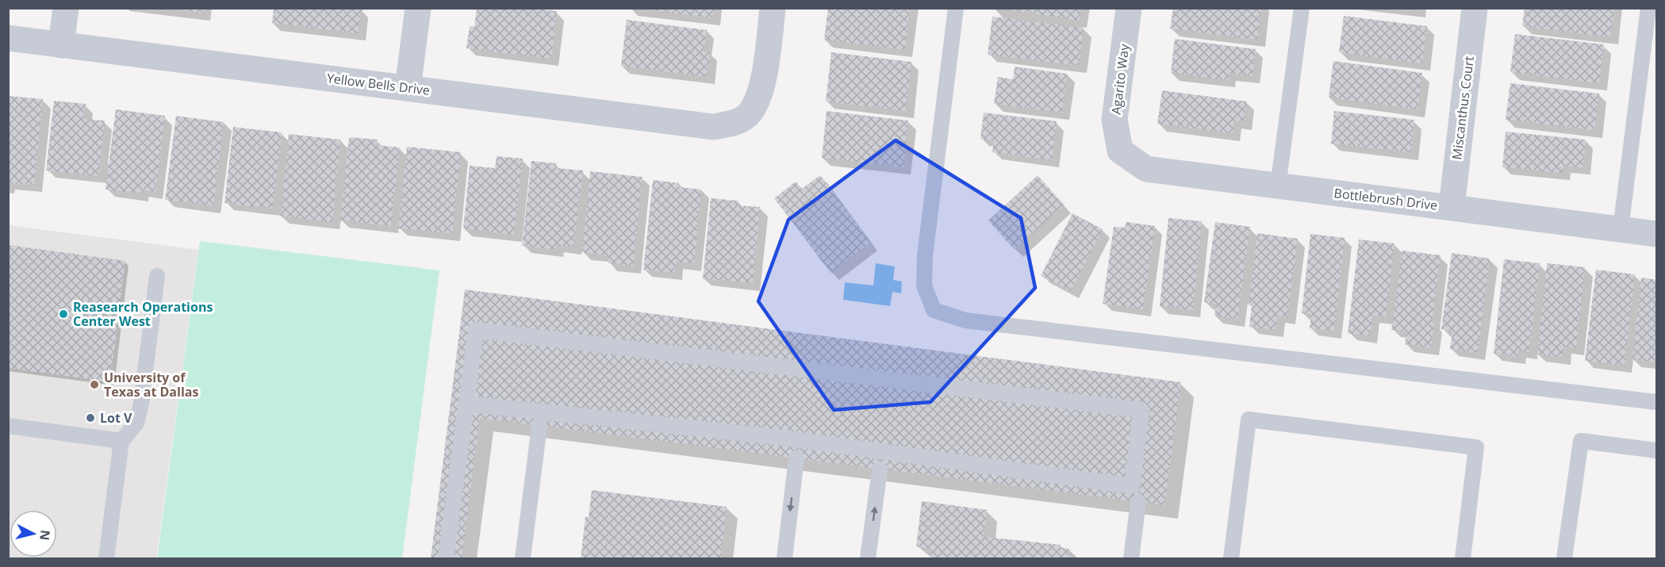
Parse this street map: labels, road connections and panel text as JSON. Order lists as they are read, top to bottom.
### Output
{
  "streets": {
    "street": [
      "Agarito Way",
      "Yellow Bells Drive",
      "Miscanthus Court",
      "Bottlebrush Drive"
    ]
  },
  "crossings": [
    ["Agarito Way", "Bottlebrush Drive"],
    ["Miscanthus Court", "Bottlebrush Drive"]
  ],
  "places": ["Reasearch Operations Center West", "University of Texas at Dallas", "Lot V"],
  "north": "right"
}
